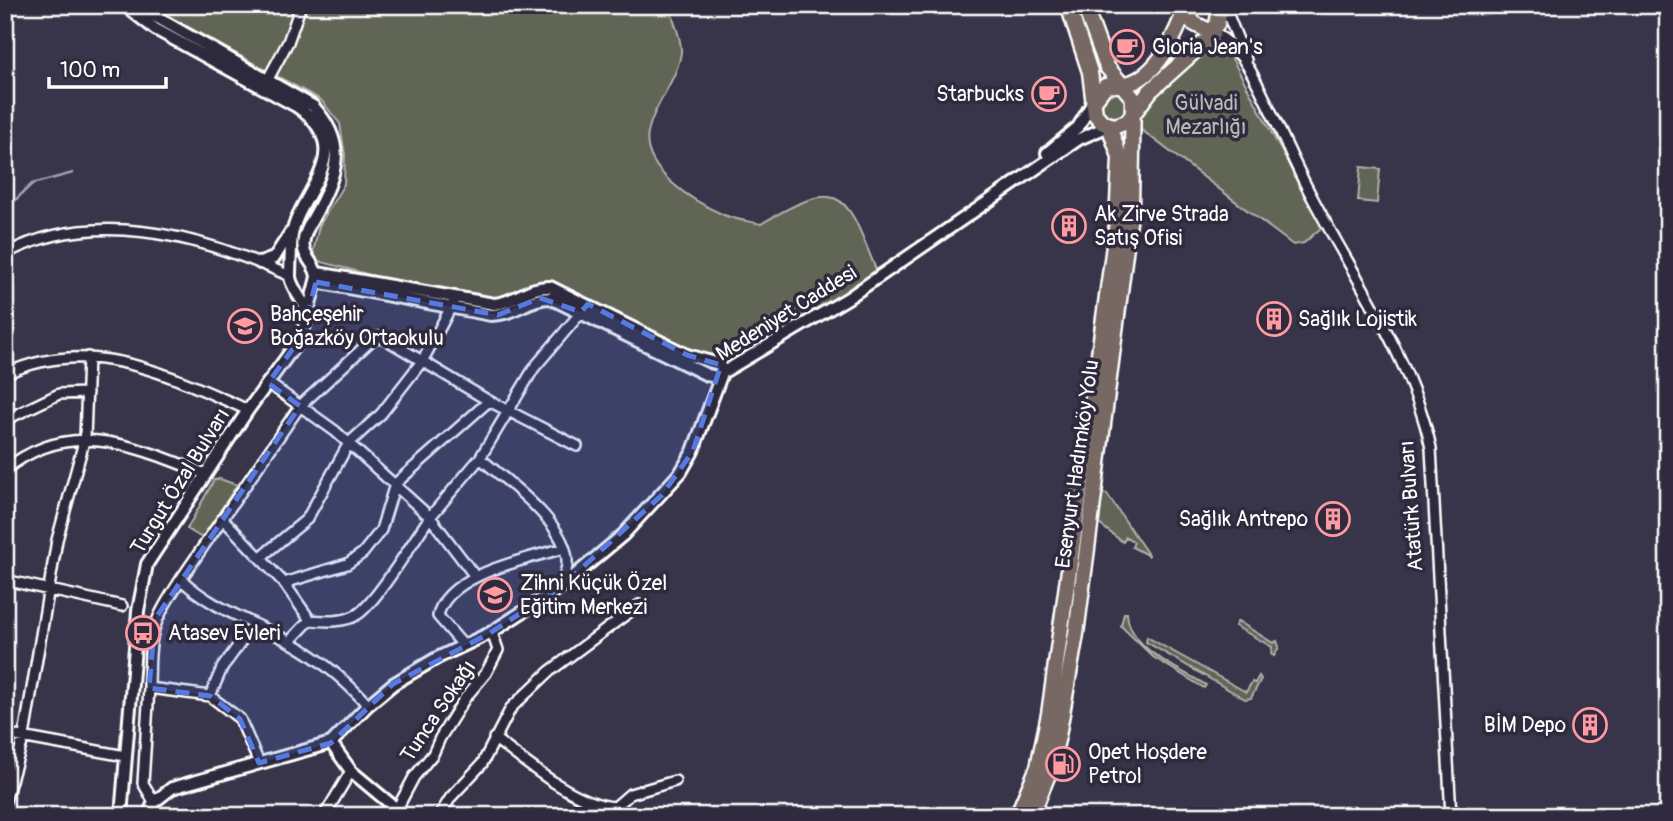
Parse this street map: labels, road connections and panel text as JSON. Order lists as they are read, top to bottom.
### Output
{
  "streets": {
    "main road": ["Esenyurt Hadımköy Yolu", "Atatürk Bulvarı"],
    "street": ["Medeniyet Caddesi", "Turgut Özal Bulvarı", "Tunca Sokağı"]
  },
  "crossings": [
    ["Medeniyet Caddesi", "Tunca Sokağı"]
  ],
  "parks": ["Gülvadi Mezarlığı"],
  "places": {
    "cafe": ["Gloria Jean's", "Starbucks"],
    "building": [
      "Ak Zirve Strada Satış Ofisi",
      "Sağlık Lojistik",
      "Sağlık Antrepo",
      "BİM Depo"
    ],
    "school or university": ["Bahçeşehir Boğazköy Ortaokulu", "Zihni Küçük Özel Eğitim Merkezi"],
    "bus stop": ["Atasev Evleri"],
    "fuel station": ["Opet Hoşdere Petrol"]
  },
  "scale_bar": "100 m"
}
